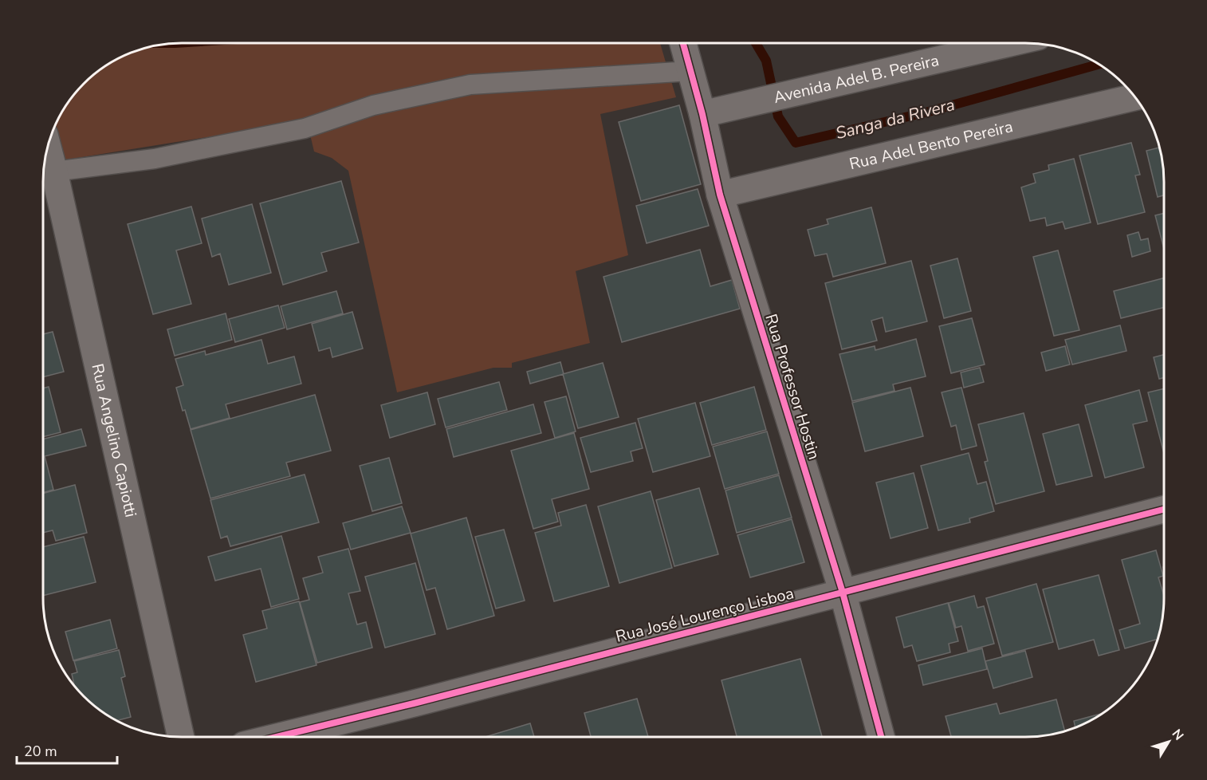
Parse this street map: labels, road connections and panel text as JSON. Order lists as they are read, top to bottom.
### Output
{
  "streets": {
    "street": [
      "Avenida Adel B. Pereira",
      "Rua Adel Bento Pereira",
      "Rua Professor Hostin",
      "Rua Angelino Capiotti",
      "Rua José Lourenço Lisboa"
    ]
  },
  "crossings": [
    ["Avenida Adel B. Pereira", "Rua Professor Hostin"],
    ["Rua Adel Bento Pereira", "Rua Professor Hostin"],
    ["Rua Professor Hostin", "Rua José Lourenço Lisboa"]
  ],
  "water": ["Sanga da Rivera"],
  "scale_bar": "20 m",
  "north": "top right"
}
